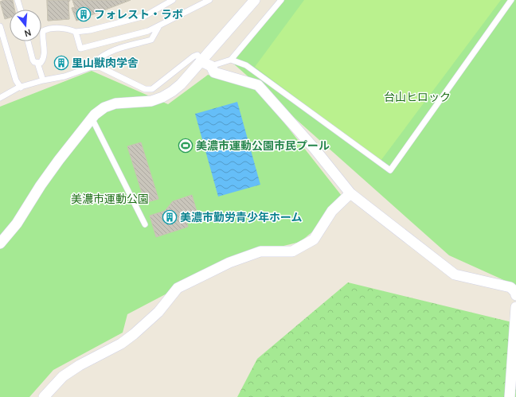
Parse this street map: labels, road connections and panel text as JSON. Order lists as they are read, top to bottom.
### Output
{
  "parks": ["台山ヒロック", "美濃市運動公園"],
  "places": {
    "building": ["フォレスト・ラボ", "里山獣肉学舎", "美濃市勤労青少年ホーム"],
    "sports": ["美濃市運動公園市民プール"]
  },
  "north": "bottom"
}
